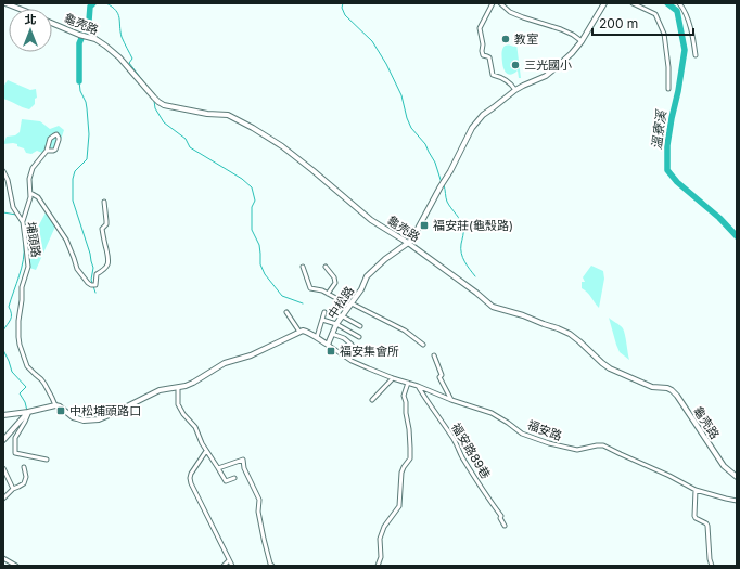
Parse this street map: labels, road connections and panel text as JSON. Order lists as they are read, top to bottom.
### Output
{
  "streets": {
    "street": [
      "龜壳路",
      "埔頭路",
      "中松路",
      "福安路",
      "福安路89巷"
    ]
  },
  "crossings": [
    ["龜壳路", "中松路"],
    ["中松路", "福安路"],
    ["福安路", "福安路89巷"]
  ],
  "water": ["溫寮溪"],
  "places": {
    "other": ["教室", "三光國小"],
    "transit": ["福安莊(龜殼路)", "福安集會所", "中松埔頭路口"]
  },
  "scale_bar": "200 m",
  "north": "top"
}
